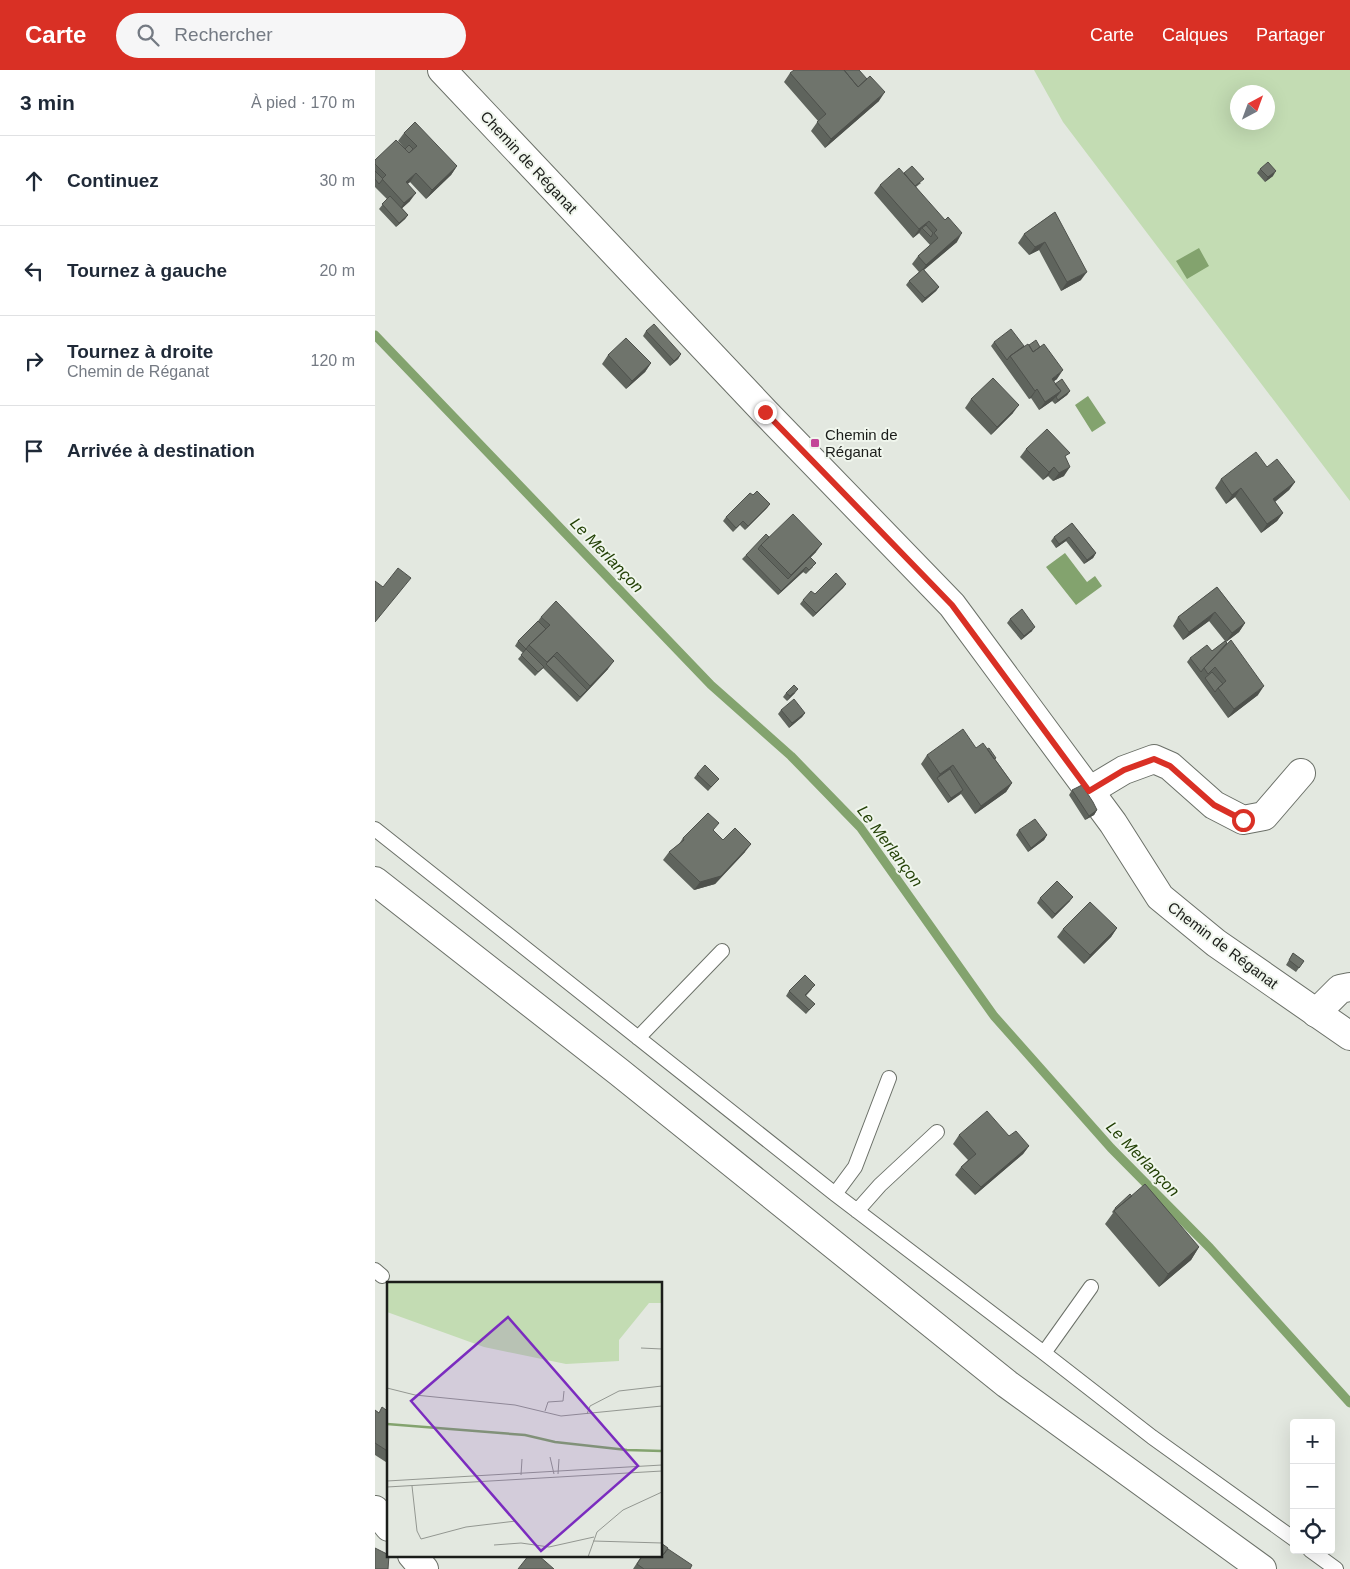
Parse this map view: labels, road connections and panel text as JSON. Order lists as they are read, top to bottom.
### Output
{
  "streets": {
    "street": ["Chemin de Réganat"]
  },
  "water": ["Le Merlançon"],
  "places": {
    "transit": ["Chemin de Réganat"]
  },
  "north": "top right",
  "page": {
    "header": "Carte",
    "search": "Rechercher",
    "nav": ["Carte", "Calques", "Partager"],
    "heading": ["3 min", "À pied · 170 m"],
    "list": [
      ["Continuez", "30 m"],
      ["Tournez à gauche", "20 m"],
      ["Tournez à droite", "Chemin de Réganat", "120 m"],
      "Arrivée à destination"
    ],
    "map_buttons": ["+", "−"]
  }
}
